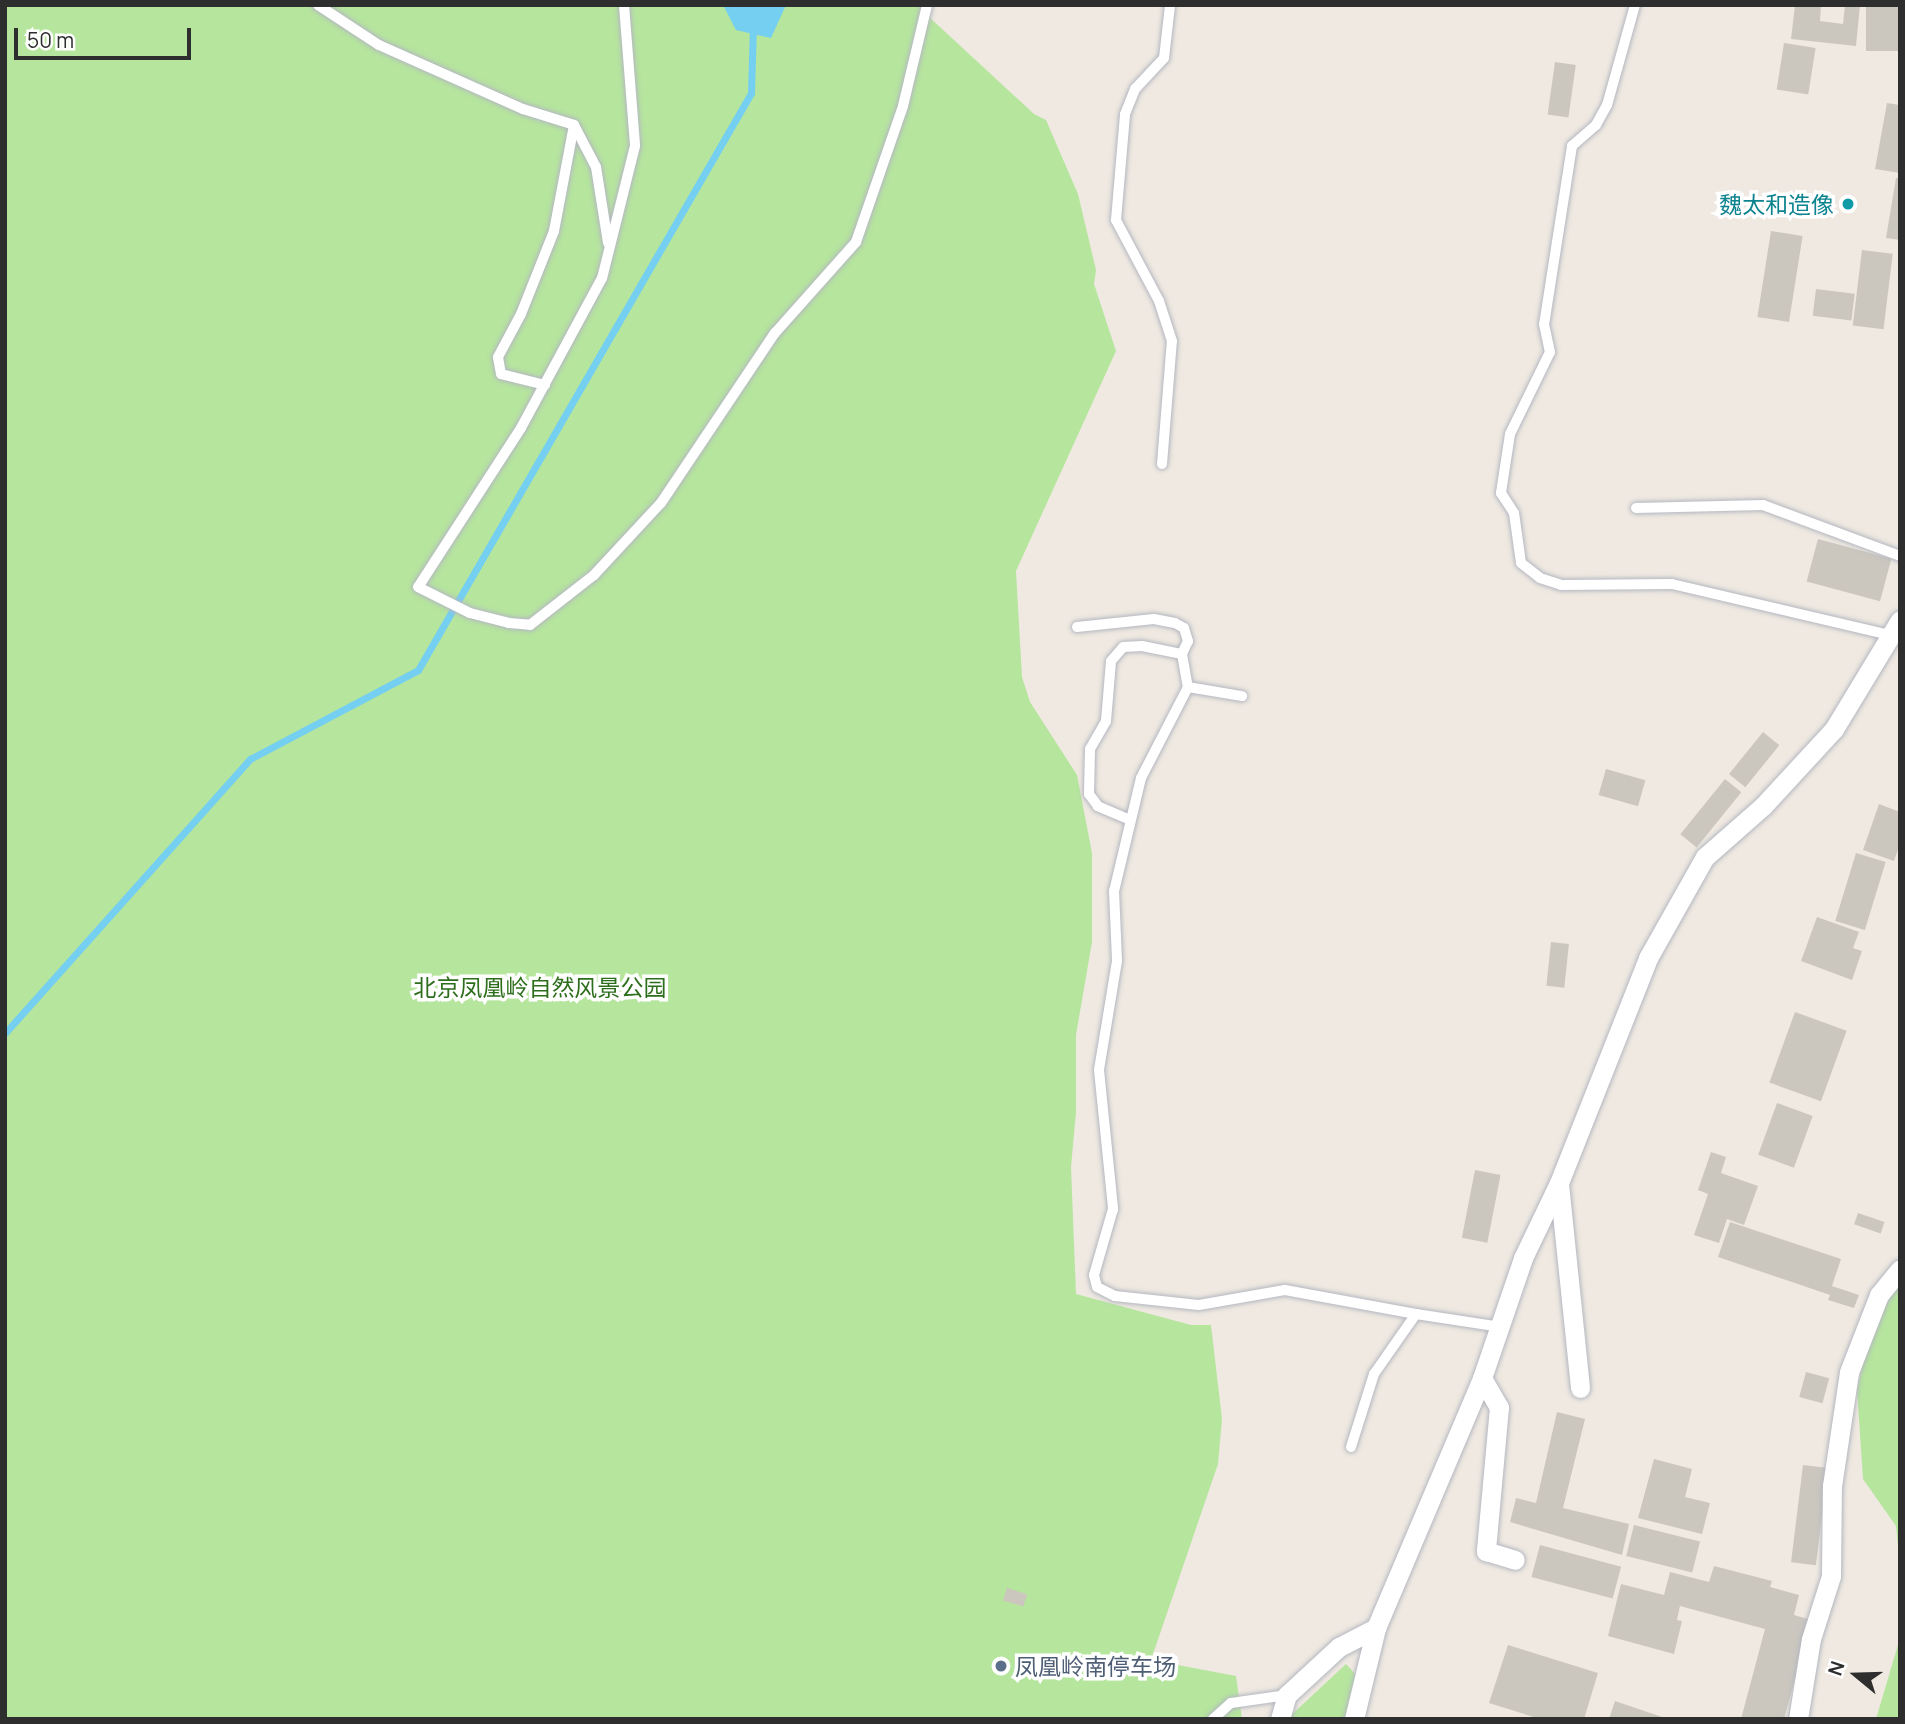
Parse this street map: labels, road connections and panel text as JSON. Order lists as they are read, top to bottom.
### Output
{
  "parks": ["北京凤凰岭自然风景公园"],
  "places": ["魏太和造像", "凤凰岭南停车场"],
  "scale_bar": "50 m",
  "north": "left"
}
